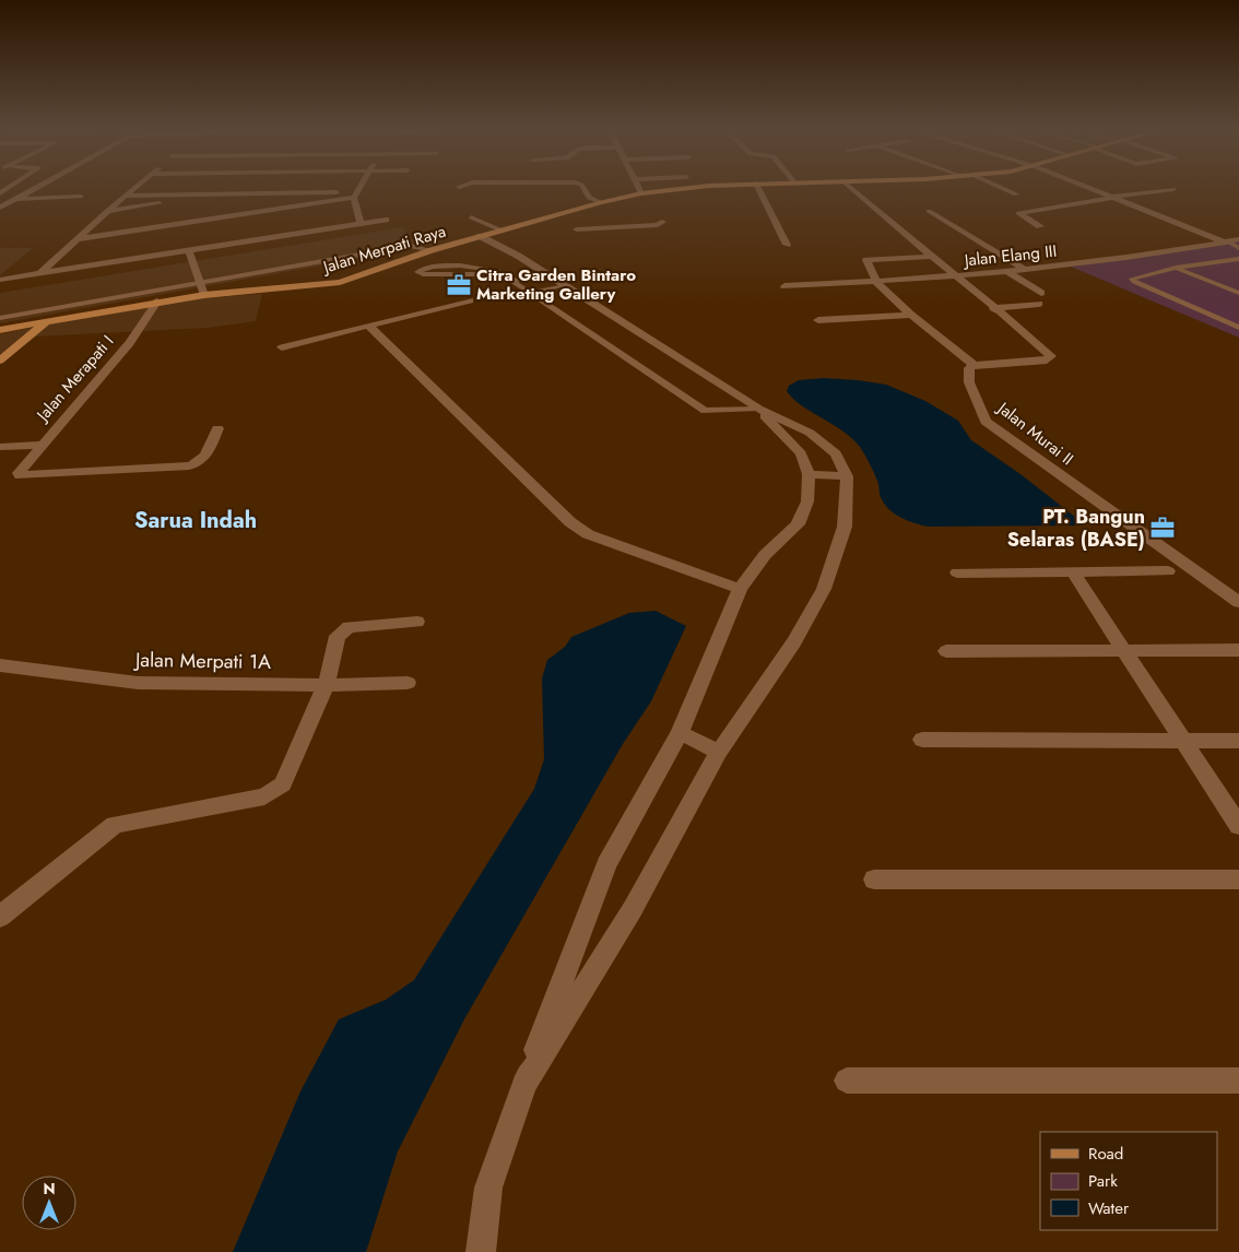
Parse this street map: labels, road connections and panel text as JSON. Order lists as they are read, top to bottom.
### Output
{
  "streets": {
    "main road": ["Jalan Merpati Raya"],
    "street": [
      "Jalan Elang III",
      "Jalan Merapati I",
      "Jalan Murai II",
      "Jalan Merpati 1A"
    ]
  },
  "crossings": [
    ["Jalan Merpati Raya", "Jalan Merapati I"]
  ],
  "districts": ["Sarua Indah"],
  "places": {
    "office": ["Citra Garden Bintaro Marketing Gallery", "PT. Bangun Selaras (BASE)"]
  },
  "legend": ["Road", "Park", "Water"],
  "north": "top"
}
